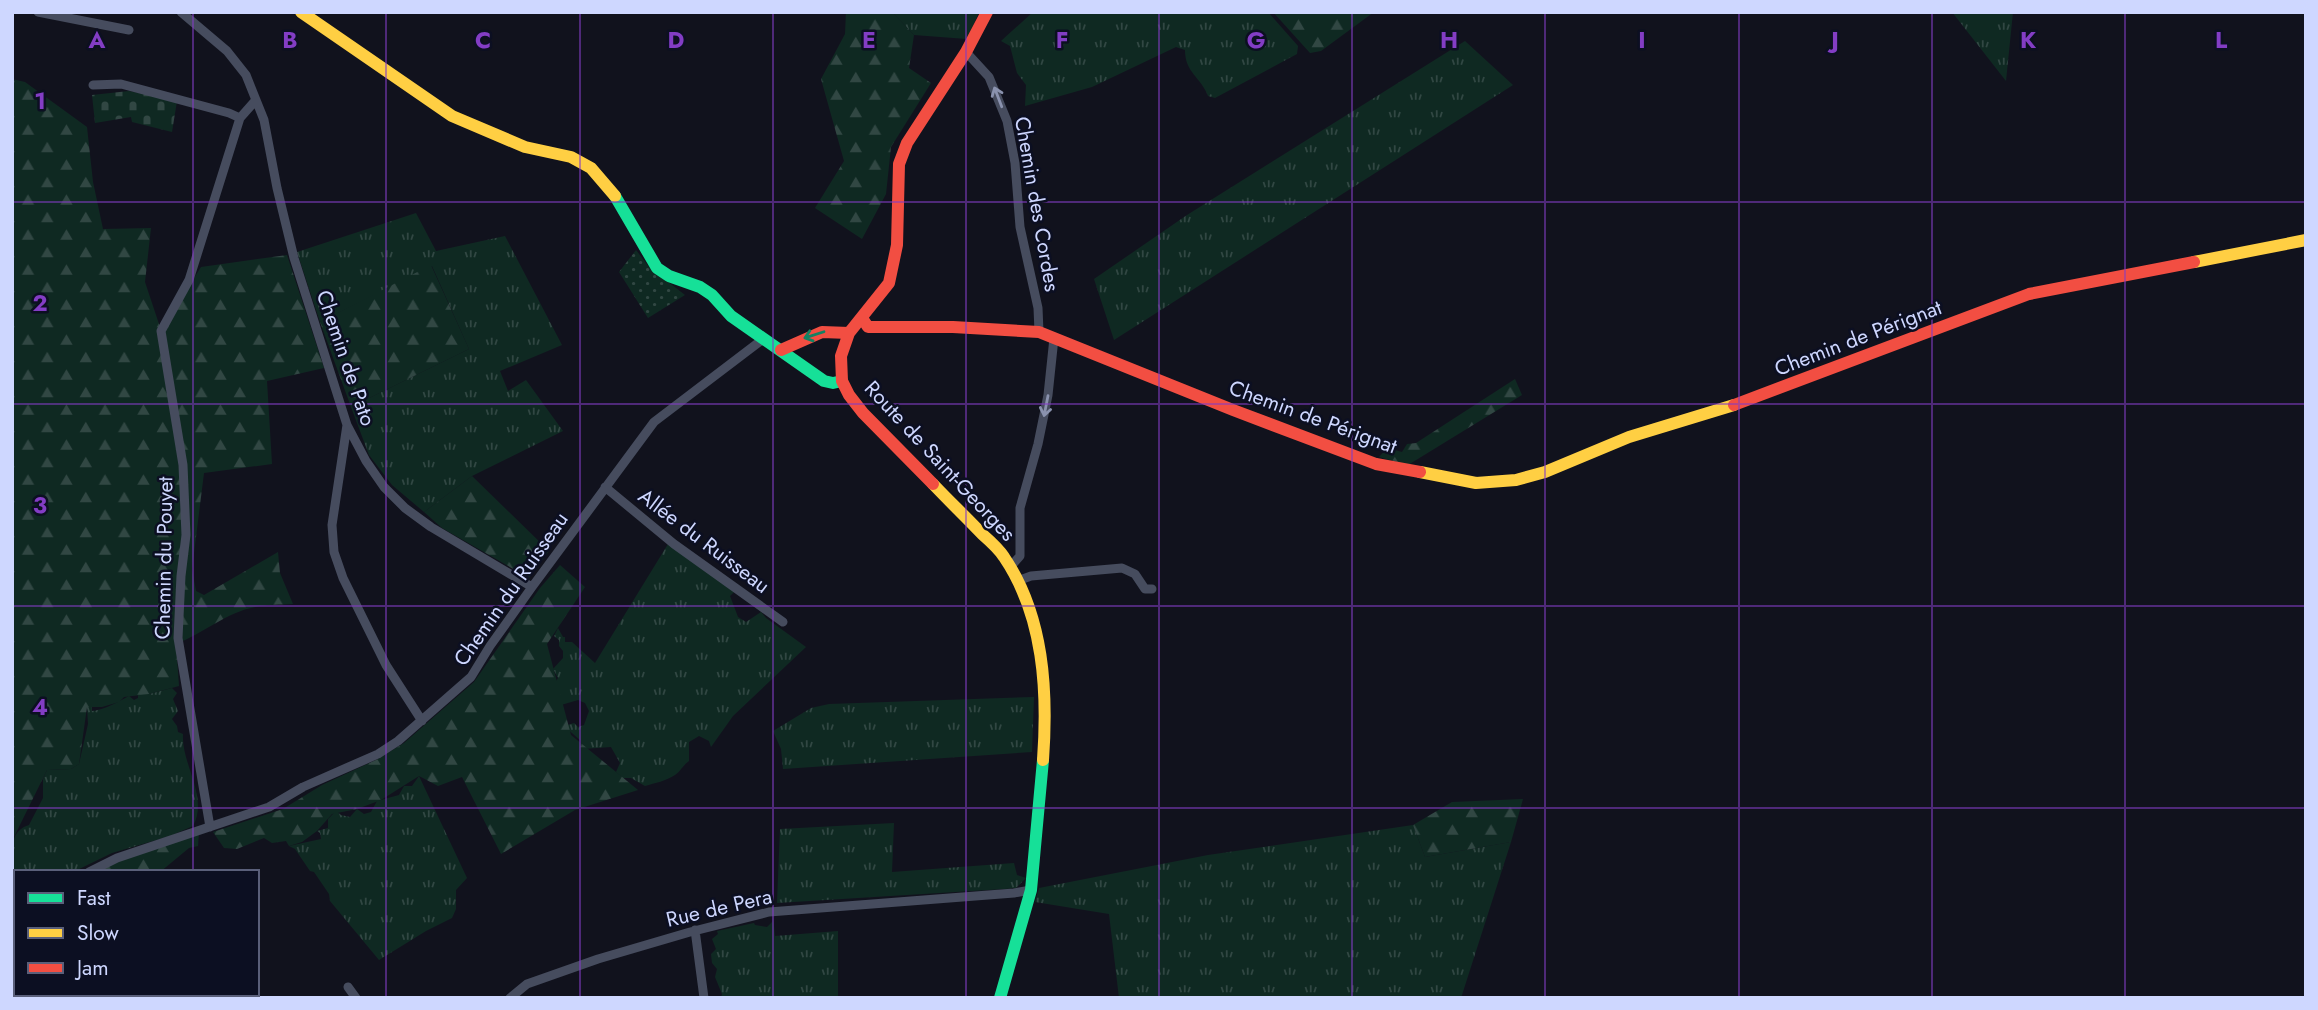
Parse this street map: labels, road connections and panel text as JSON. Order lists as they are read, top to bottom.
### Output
{
  "streets": {
    "street": [
      "Chemin des Cordes",
      "Chemin de Pérignat",
      "Chemin de Pato",
      "Route de Saint-Georges",
      "Allée du Ruisseau",
      "Chemin du Pouyet",
      "Chemin du Ruisseau",
      "Rue de Pera"
    ]
  },
  "crossings": [
    ["Chemin des Cordes", "Chemin de Pérignat"],
    ["Chemin de Pato", "Chemin du Pouyet"],
    ["Chemin de Pato", "Chemin du Ruisseau"],
    ["Route de Saint-Georges", "Rue de Pera"],
    ["Allée du Ruisseau", "Chemin du Ruisseau"],
    ["Chemin du Pouyet", "Chemin du Ruisseau"]
  ],
  "one_way": ["Chemin des Cordes"],
  "legend": ["Fast", "Slow", "Jam"],
  "grid": {
    "columns": [
      "A",
      "B",
      "C",
      "D",
      "E",
      "F",
      "G",
      "H",
      "I",
      "J",
      "K",
      "L"
    ],
    "rows": [
      "1",
      "2",
      "3",
      "4"
    ]
  }
}
